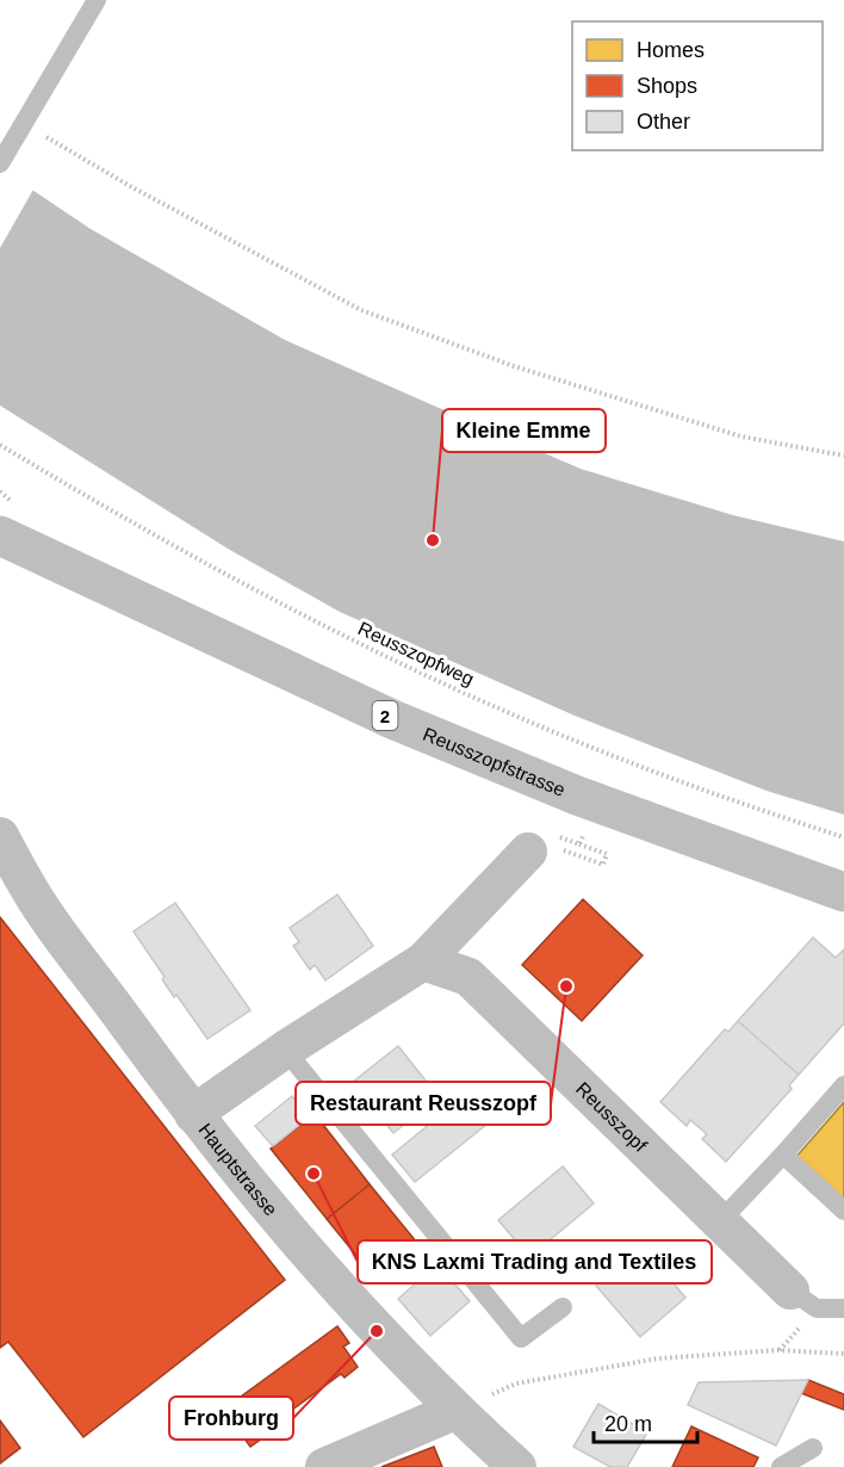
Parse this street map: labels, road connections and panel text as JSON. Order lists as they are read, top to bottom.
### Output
{
  "streets": {
    "main road": ["2", "Reusszopfstrasse"],
    "street": ["Reusszopf", "Hauptstrasse"],
    "path": ["Reusszopfweg"]
  },
  "places": [
    "Kleine Emme",
    "Restaurant Reusszopf",
    "KNS Laxmi Trading and Textiles",
    "Frohburg"
  ],
  "legend": ["Homes", "Shops", "Other"],
  "scale_bar": "20 m"
}
